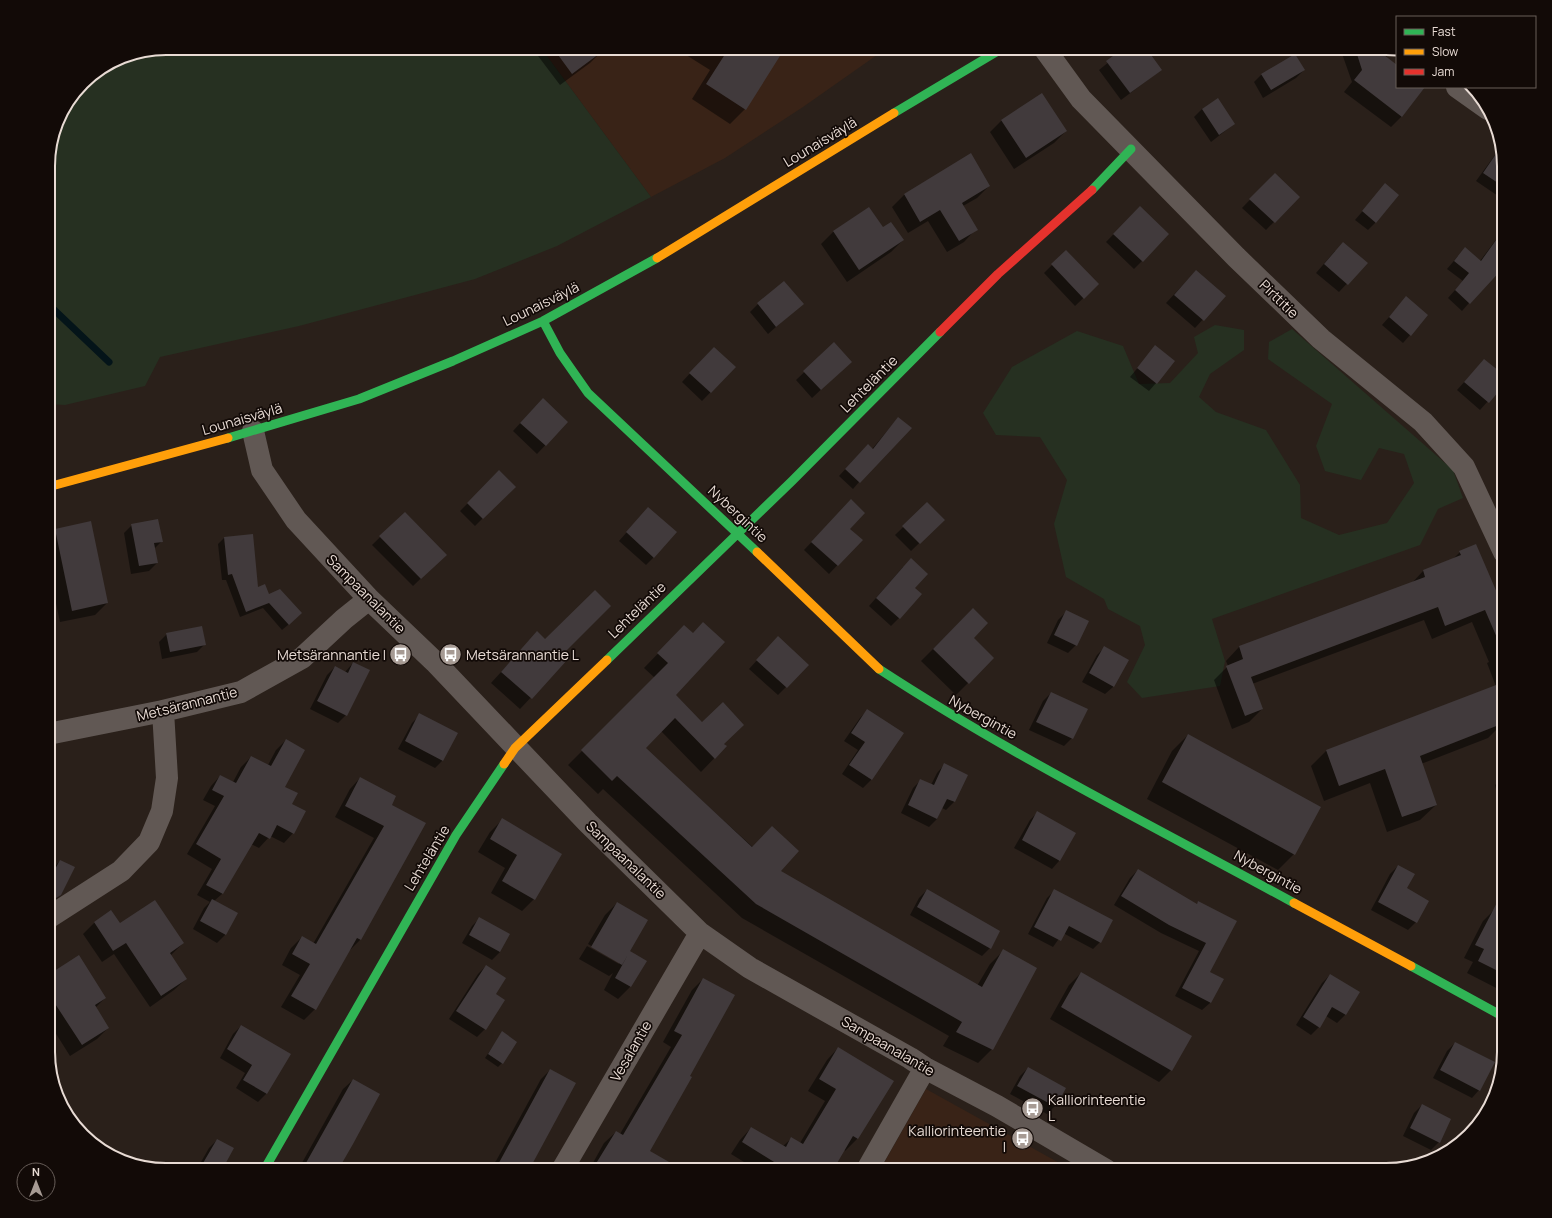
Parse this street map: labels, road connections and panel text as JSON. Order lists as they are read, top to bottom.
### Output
{
  "streets": {
    "street": [
      "Lounaisväylä",
      "Pirttitie",
      "Lehteläntie",
      "Nybergintie",
      "Sampaanalantie",
      "Metsärannantie",
      "Vesalantie"
    ]
  },
  "crossings": [
    ["Lounaisväylä", "Nybergintie"],
    ["Lounaisväylä", "Sampaanalantie"],
    ["Pirttitie", "Lehteläntie"],
    ["Lehteläntie", "Nybergintie"],
    ["Lehteläntie", "Sampaanalantie"],
    ["Sampaanalantie", "Metsärannantie"],
    ["Sampaanalantie", "Vesalantie"]
  ],
  "places": {
    "bus stop": [
      "Metsärannantie I",
      "Metsärannantie L",
      "Kalliorinteentie L",
      "Kalliorinteentie I"
    ]
  },
  "legend": ["Fast", "Slow", "Jam"],
  "north": "top"
}
